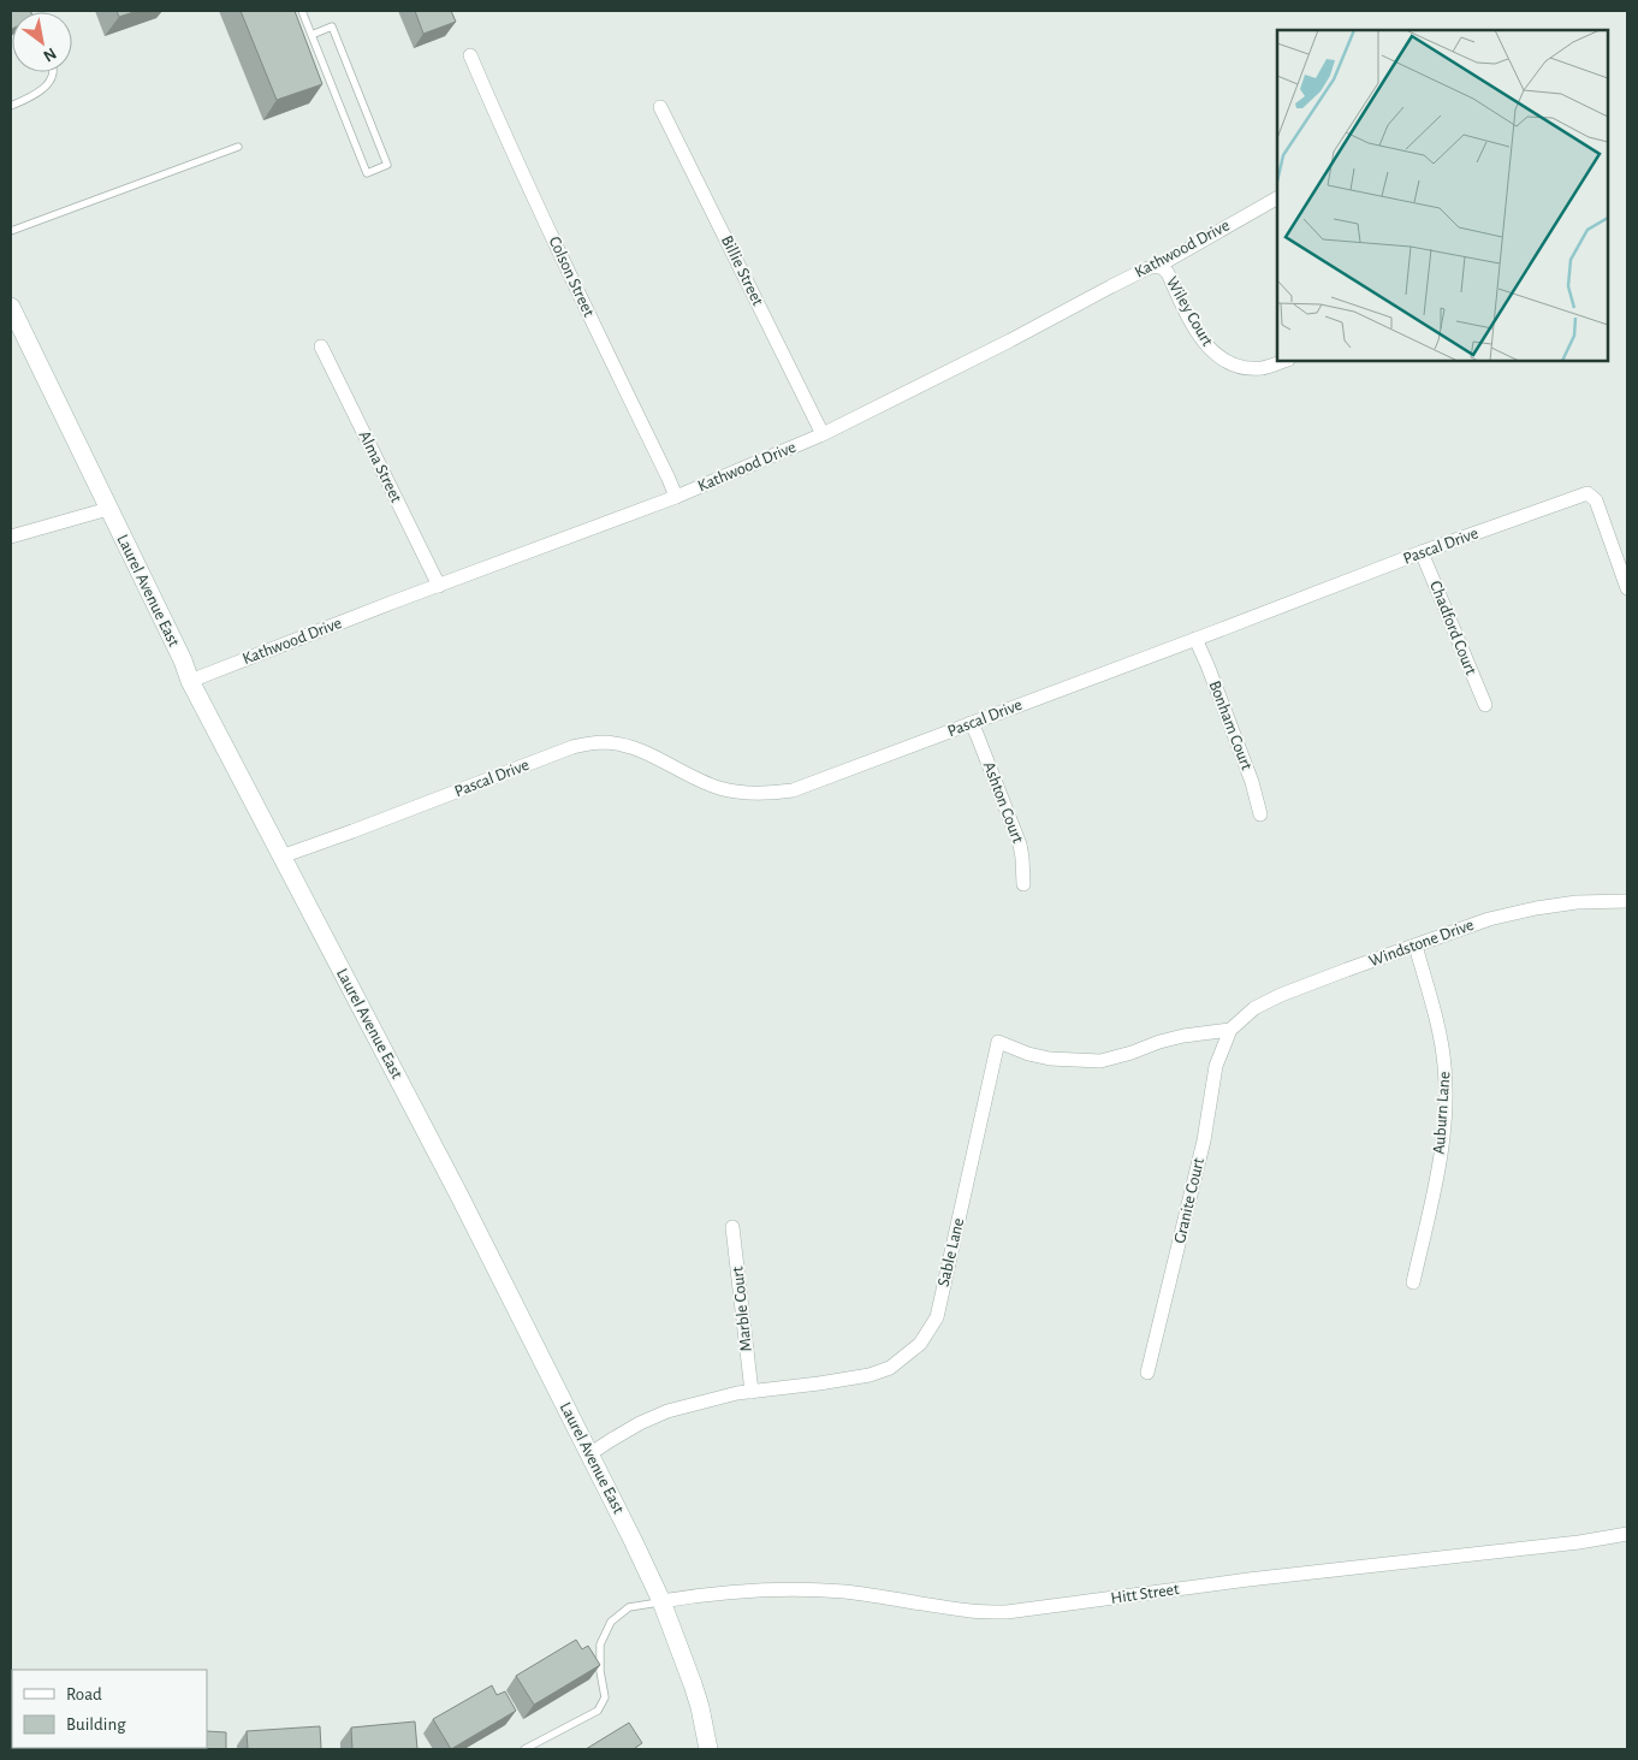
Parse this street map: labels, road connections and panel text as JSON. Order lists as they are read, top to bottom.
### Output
{
  "streets": {
    "street": [
      "Kathwood Drive",
      "Billie Street",
      "Colson Street",
      "Wiley Court",
      "Alma Street",
      "Pascal Drive",
      "Laurel Avenue East",
      "Chadford Court",
      "Bonham Court",
      "Ashton Court",
      "Windstone Drive",
      "Auburn Lane",
      "Granite Court",
      "Sable Lane",
      "Marble Court",
      "Hitt Street"
    ]
  },
  "crossings": [
    ["Kathwood Drive", "Billie Street"],
    ["Kathwood Drive", "Colson Street"],
    ["Kathwood Drive", "Wiley Court"],
    ["Kathwood Drive", "Alma Street"],
    ["Kathwood Drive", "Laurel Avenue East"],
    ["Pascal Drive", "Laurel Avenue East"],
    ["Pascal Drive", "Chadford Court"],
    ["Pascal Drive", "Bonham Court"],
    ["Pascal Drive", "Ashton Court"],
    ["Laurel Avenue East", "Sable Lane"],
    ["Laurel Avenue East", "Hitt Street"],
    ["Windstone Drive", "Auburn Lane"],
    ["Windstone Drive", "Granite Court"],
    ["Windstone Drive", "Sable Lane"],
    ["Granite Court", "Sable Lane"],
    ["Sable Lane", "Marble Court"]
  ],
  "legend": ["Road", "Building"],
  "north": "bottom right"
}
